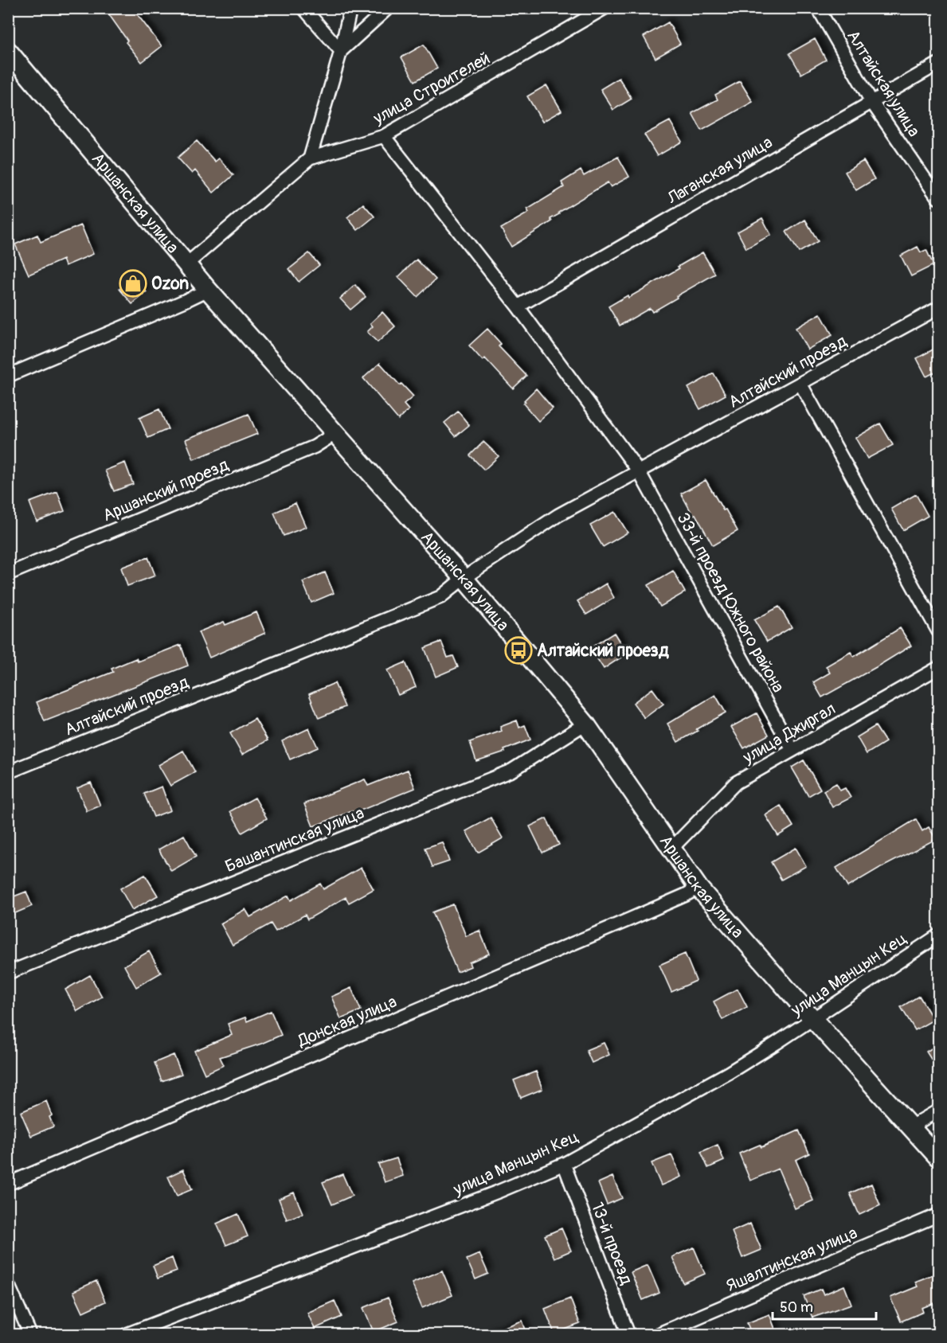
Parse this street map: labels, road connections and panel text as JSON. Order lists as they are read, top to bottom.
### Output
{
  "streets": {
    "street": [
      "Алтайская улица",
      "улица Строителей",
      "Лаганская улица",
      "Аршанская улица",
      "Алтайский проезд",
      "Аршанский проезд",
      "33-й проезд Южного района",
      "улица Джиргал",
      "Башантинская улица",
      "улица Манцын Кец",
      "Донская улица",
      "13-й проезд",
      "Яшалтинская улица"
    ]
  },
  "crossings": [
    ["Алтайская улица", "Лаганская улица"],
    ["улица Строителей", "Аршанская улица"],
    ["Аршанская улица", "Алтайский проезд"],
    ["Аршанская улица", "Аршанский проезд"],
    ["Аршанская улица", "улица Джиргал"],
    ["Аршанская улица", "Башантинская улица"],
    ["Аршанская улица", "улица Манцын Кец"],
    ["Аршанская улица", "Донская улица"],
    ["Алтайский проезд", "33-й проезд Южного района"],
    ["33-й проезд Южного района", "улица Джиргал"],
    ["улица Манцын Кец", "13-й проезд"]
  ],
  "places": {
    "shop": ["Ozon"],
    "bus stop": ["Алтайский проезд"]
  },
  "scale_bar": "50 m"
}
